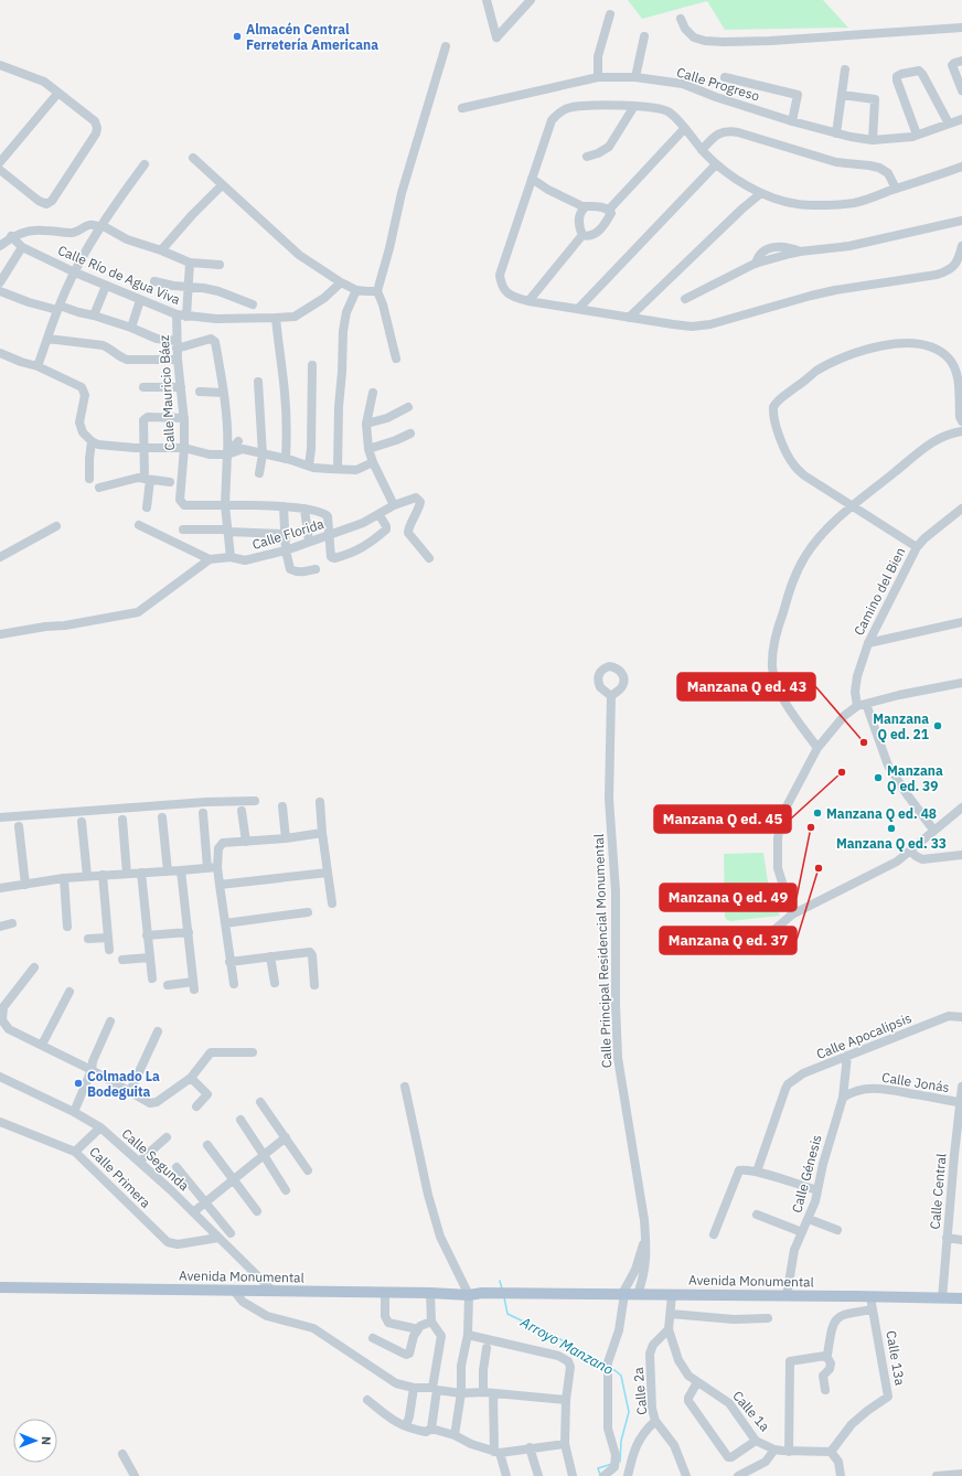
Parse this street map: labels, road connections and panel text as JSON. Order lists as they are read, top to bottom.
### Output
{
  "streets": {
    "main road": ["Avenida Monumental"],
    "street": [
      "Calle Progreso",
      "Calle Río de Agua Viva",
      "Calle Mauricio Báez",
      "Calle Florida",
      "Camino del Bien",
      "Calle Principal Residencial Monumental",
      "Calle Apocalipsis",
      "Calle Jonás",
      "Calle Segunda",
      "Calle Génesis",
      "Calle Primera",
      "Calle Central",
      "Calle 13a",
      "Calle 2a",
      "Calle 1a"
    ]
  },
  "crossings": [
    ["Calle Río de Agua Viva", "Calle Mauricio Báez"],
    ["Calle Principal Residencial Monumental", "Avenida Monumental"],
    ["Calle Apocalipsis", "Calle Génesis"],
    ["Calle Jonás", "Calle Génesis"],
    ["Calle Jonás", "Calle Central"],
    ["Calle Segunda", "Calle Primera"],
    ["Calle Segunda", "Avenida Monumental"],
    ["Calle Génesis", "Avenida Monumental"],
    ["Calle Central", "Avenida Monumental"],
    ["Avenida Monumental", "Calle 13a"],
    ["Avenida Monumental", "Calle 1a"],
    ["Calle 13a", "Calle 1a"],
    ["Calle 2a", "Calle 1a"]
  ],
  "water": ["Arroyo Manzano"],
  "places": [
    "Almacén Central Ferretería Americana",
    "Manzana Q ed. 21",
    "Manzana Q ed. 43",
    "Manzana Q ed. 45",
    "Manzana Q ed. 39",
    "Manzana Q ed. 48",
    "Manzana Q ed. 49",
    "Manzana Q ed. 33",
    "Manzana Q ed. 37",
    "Colmado La Bodeguita"
  ],
  "north": "right"
}
